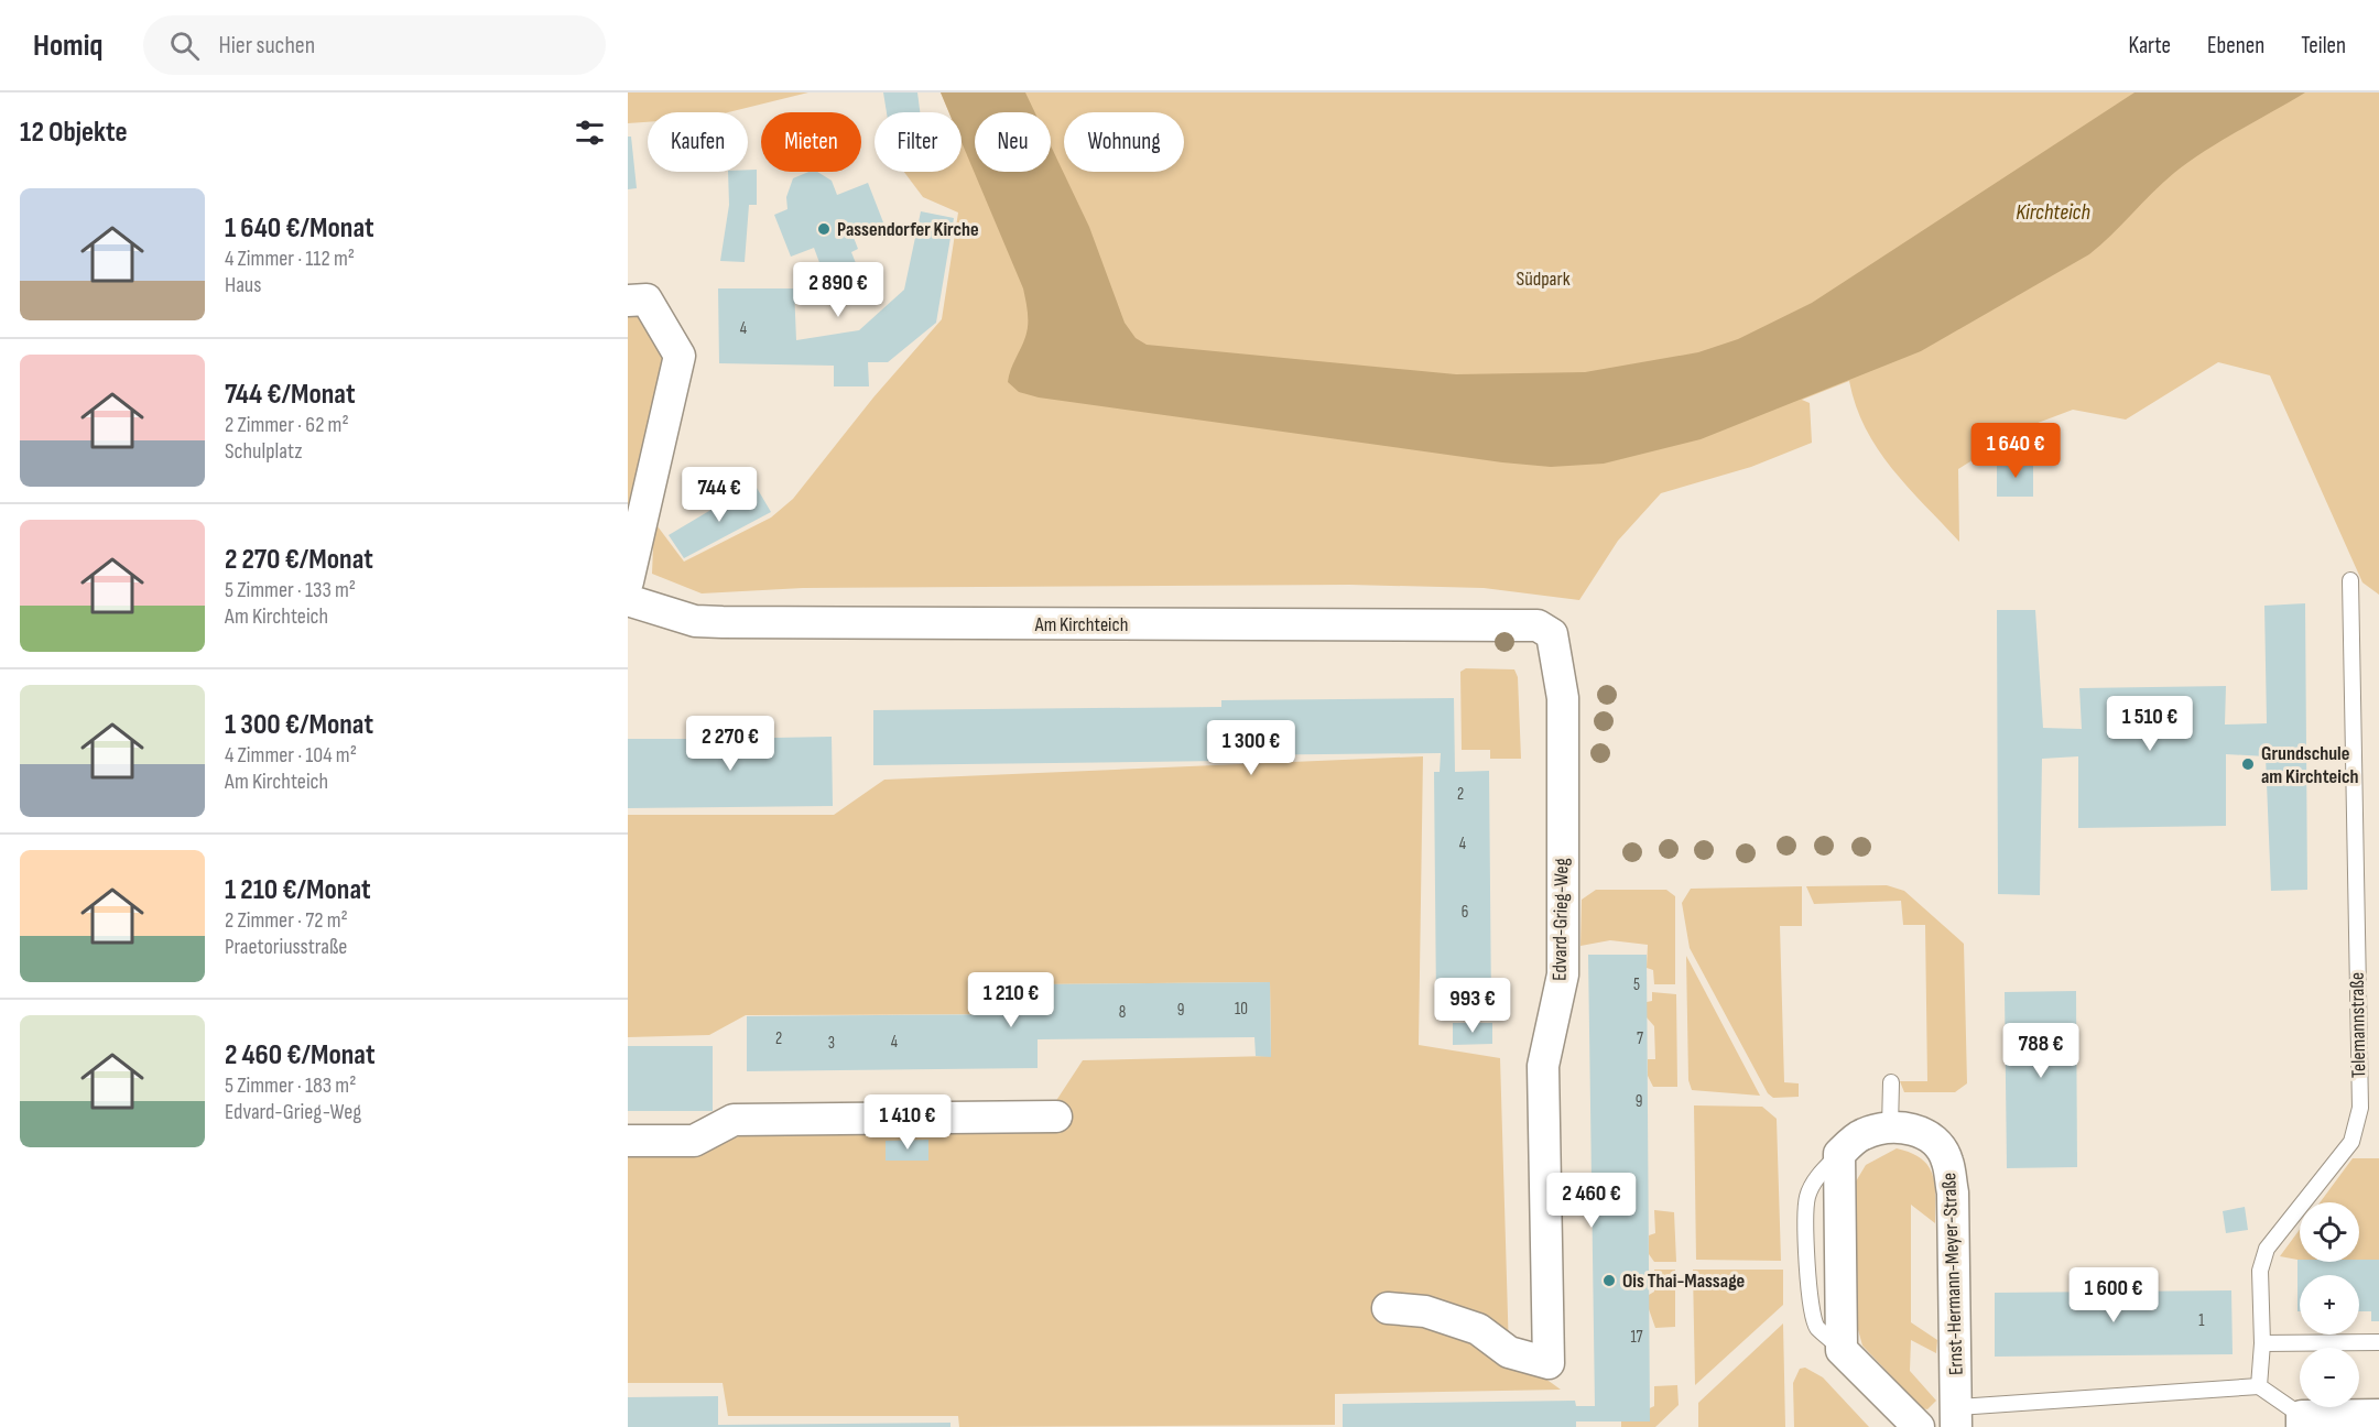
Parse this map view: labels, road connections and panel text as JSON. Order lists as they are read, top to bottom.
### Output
{
  "streets": {
    "street": ["Am Kirchteich", "Edvard-Grieg-Weg", "Ernst-Hermann-Meyer-Straße"],
    "lane": ["Telemannstraße"]
  },
  "crossings": [
    ["Am Kirchteich", "Edvard-Grieg-Weg"]
  ],
  "water": ["Kirchteich"],
  "parks": ["Südpark"],
  "places": ["Passendorfer Kirche", "Grundschule am Kirchteich", "Ois Thai-Massage"],
  "house_numbers": [
    "4",
    "2",
    "4",
    "6",
    "5",
    "10",
    "9",
    "8",
    "2",
    "7",
    "4",
    "3",
    "9",
    "1",
    "17"
  ],
  "page": {
    "header": "Homiq",
    "search": "Hier suchen",
    "nav": ["Karte", "Ebenen", "Teilen"],
    "heading": "12 Objekte",
    "chip": [
      "Kaufen",
      "Mieten",
      "Filter",
      "Neu",
      "Wohnung"
    ],
    "list": [
      {
        "name": "1 640 €/Monat",
        "note": "4 Zimmer · 112 m² · Haus"
      },
      {
        "name": "744 €/Monat",
        "note": "2 Zimmer · 62 m² · Schulplatz"
      },
      {
        "name": "2 270 €/Monat",
        "note": "5 Zimmer · 133 m² · Am Kirchteich"
      },
      {
        "name": "1 300 €/Monat",
        "note": "4 Zimmer · 104 m² · Am Kirchteich"
      },
      {
        "name": "1 210 €/Monat",
        "note": "2 Zimmer · 72 m² · Praetoriusstraße"
      },
      {
        "name": "2 460 €/Monat",
        "note": "5 Zimmer · 183 m² · Edvard-Grieg-Weg"
      }
    ],
    "price": [
      "2 890 €",
      "1 640 €",
      "744 €",
      "1 510 €",
      "2 270 €",
      "1 300 €",
      "1 210 €",
      "993 €",
      "788 €",
      "1 410 €",
      "2 460 €",
      "1 600 €"
    ],
    "map_buttons": ["+", "−"]
  }
}
